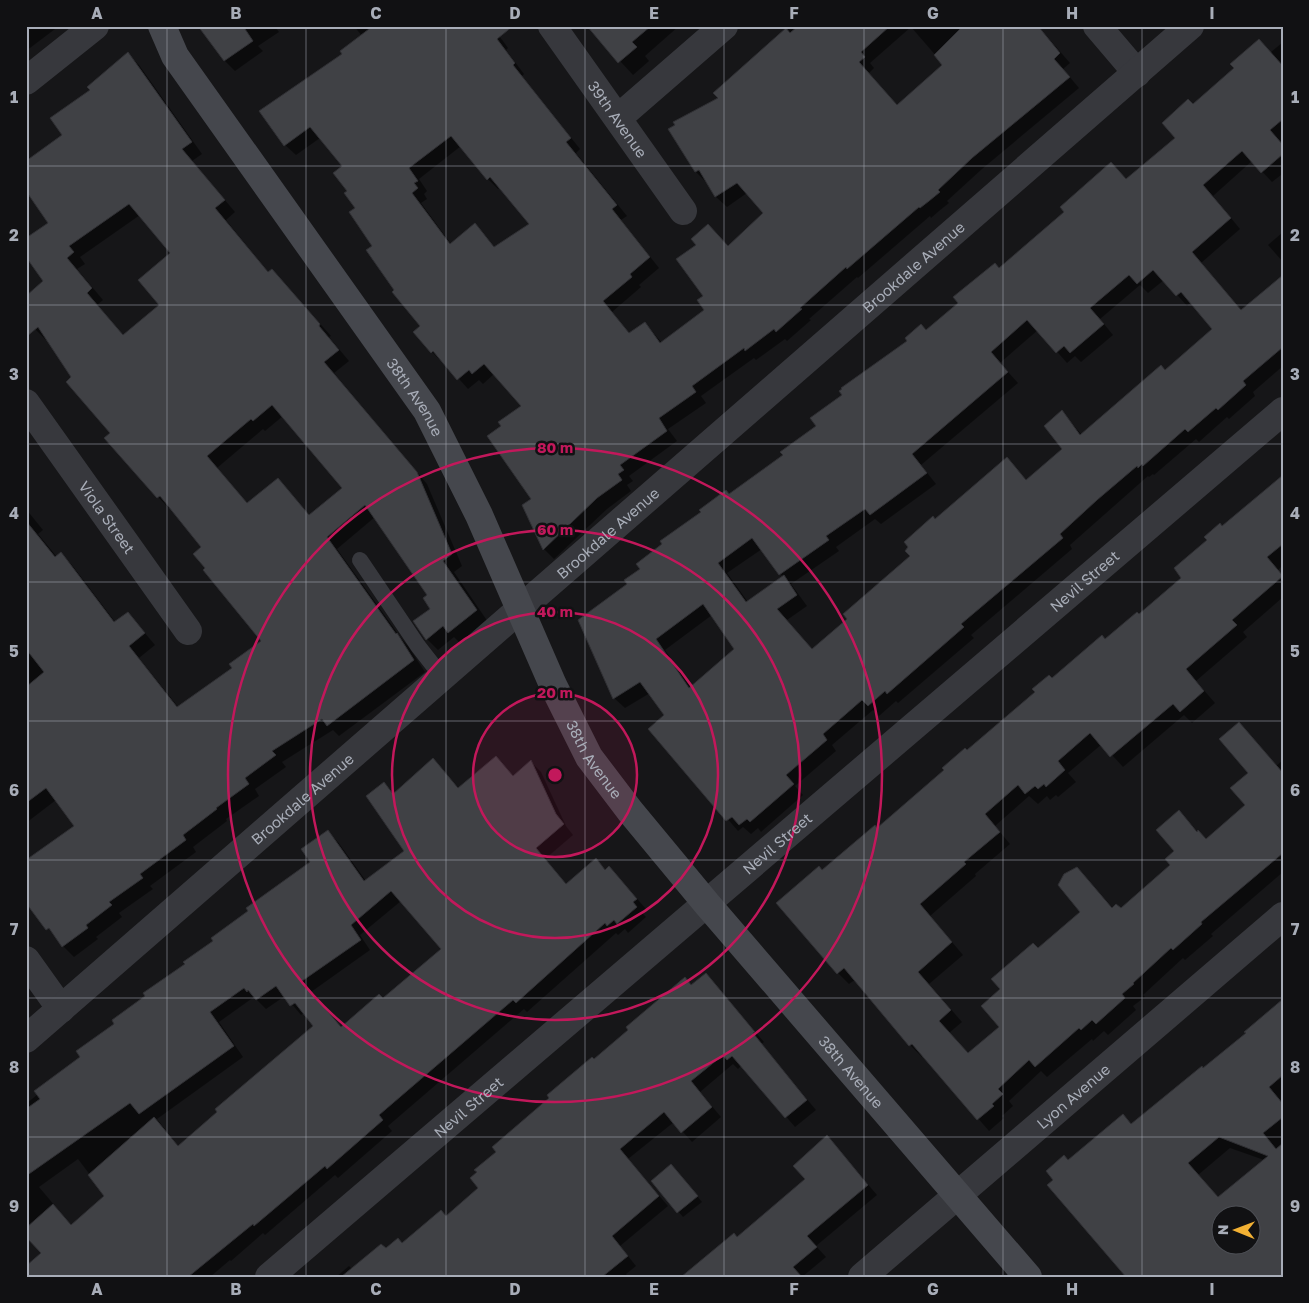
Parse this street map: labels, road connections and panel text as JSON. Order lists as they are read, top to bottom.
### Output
{
  "streets": {
    "street": [
      "39th Avenue",
      "Brookdale Avenue",
      "38th Avenue",
      "Viola Street",
      "Nevil Street",
      "Lyon Avenue"
    ]
  },
  "crossings": [
    ["Brookdale Avenue", "38th Avenue"],
    ["38th Avenue", "Nevil Street"],
    ["38th Avenue", "Lyon Avenue"]
  ],
  "north": "left",
  "grid": {
    "columns": [
      "A",
      "B",
      "C",
      "D",
      "E",
      "F",
      "G",
      "H",
      "I"
    ],
    "rows": [
      "1",
      "2",
      "3",
      "4",
      "5",
      "6",
      "7",
      "8",
      "9"
    ]
  },
  "rings": [
    "80 m",
    "60 m",
    "40 m",
    "20 m"
  ]
}
